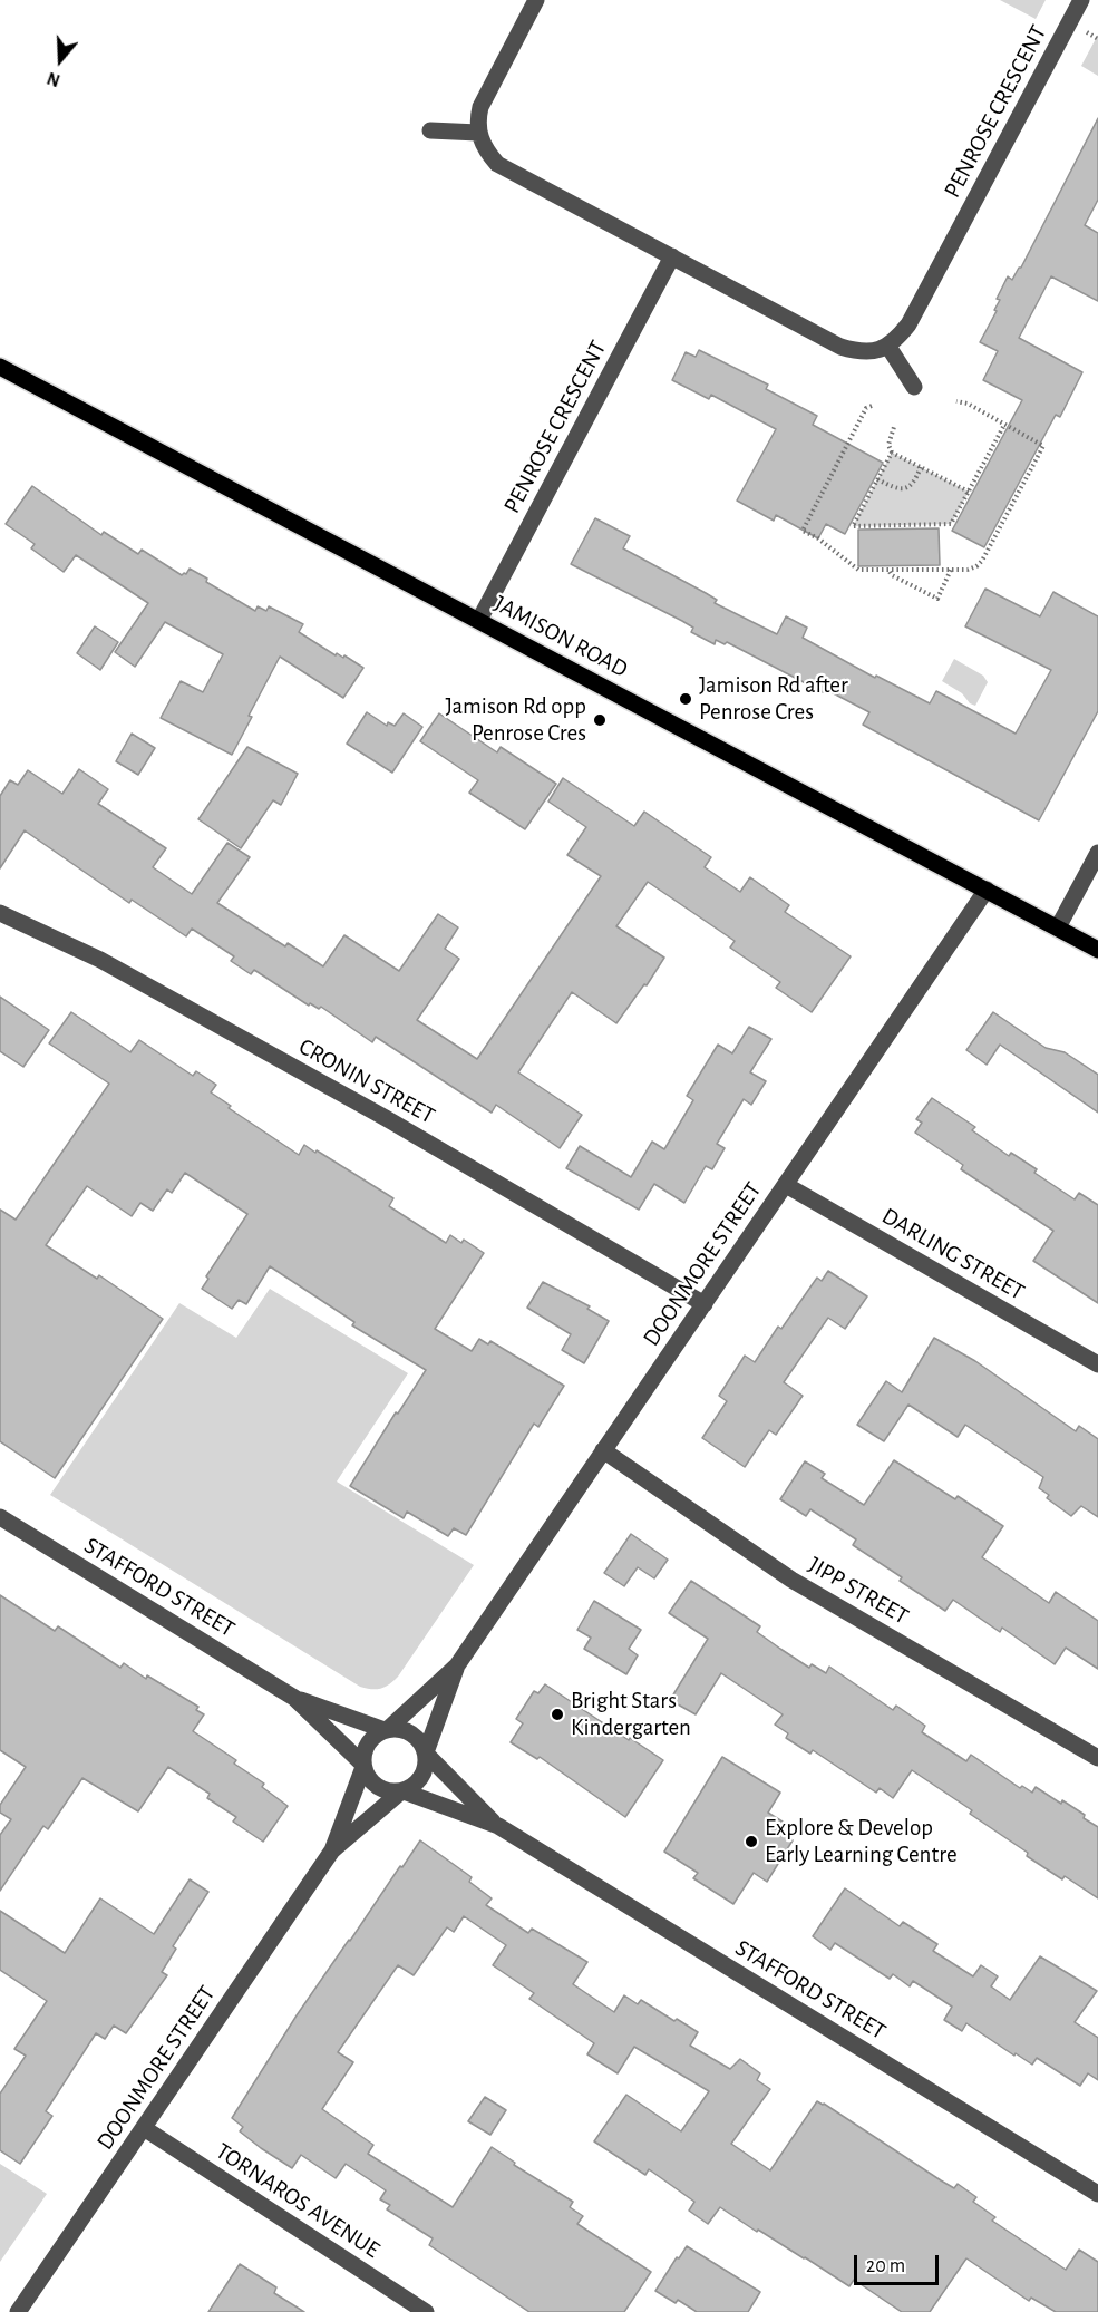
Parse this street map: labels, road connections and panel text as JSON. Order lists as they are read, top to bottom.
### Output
{
  "streets": {
    "main road": ["JAMISON ROAD"],
    "street": [
      "PENROSE CRESCENT",
      "CRONIN STREET",
      "DARLING STREET",
      "DOONMORE STREET",
      "STAFFORD STREET",
      "JIPP STREET",
      "TORNAROS AVENUE"
    ]
  },
  "crossings": [
    ["PENROSE CRESCENT", "JAMISON ROAD"],
    ["JAMISON ROAD", "DOONMORE STREET"],
    ["CRONIN STREET", "DOONMORE STREET"],
    ["DARLING STREET", "DOONMORE STREET"],
    ["DOONMORE STREET", "STAFFORD STREET"],
    ["DOONMORE STREET", "JIPP STREET"],
    ["DOONMORE STREET", "TORNAROS AVENUE"]
  ],
  "places": [
    "Jamison Rd after Penrose Cres",
    "Jamison Rd opp Penrose Cres",
    "Bright Stars Kindergarten",
    "Explore & Develop Early Learning Centre"
  ],
  "scale_bar": "20 m",
  "north": "bottom"
}
